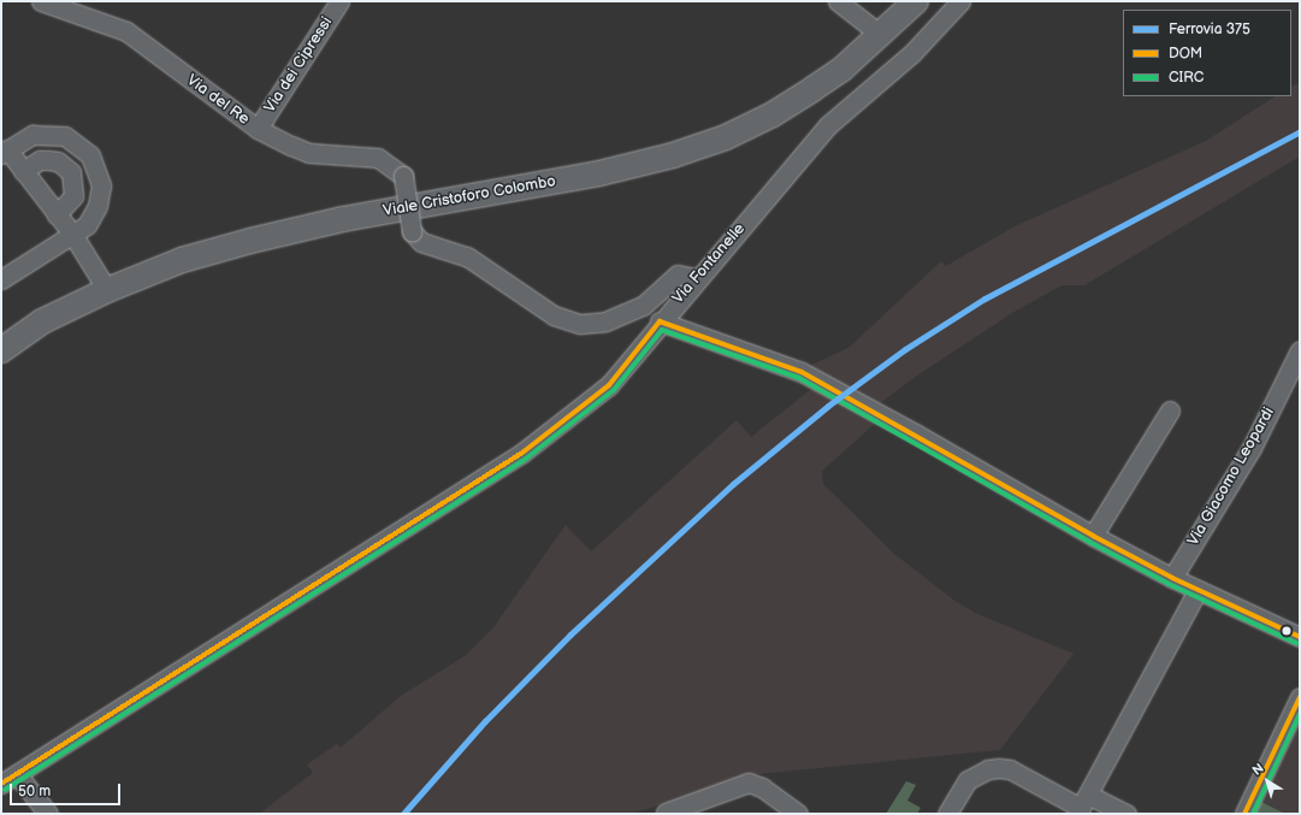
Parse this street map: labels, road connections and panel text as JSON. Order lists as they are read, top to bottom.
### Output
{
  "streets": {
    "main road": ["Viale Cristoforo Colombo"],
    "street": [
      "Via dei Cipressi",
      "Via del Re",
      "Via Fontanelle",
      "Via Giacomo Leopardi"
    ]
  },
  "crossings": [
    ["Via dei Cipressi", "Via del Re"],
    ["Via del Re", "Via Fontanelle"]
  ],
  "lines": ["rail line 375", "transit line DOM", "transit line CIRC"],
  "legend": ["Ferrovia 375", "DOM", "CIRC"],
  "scale_bar": "50 m",
  "north": "top left"
}
